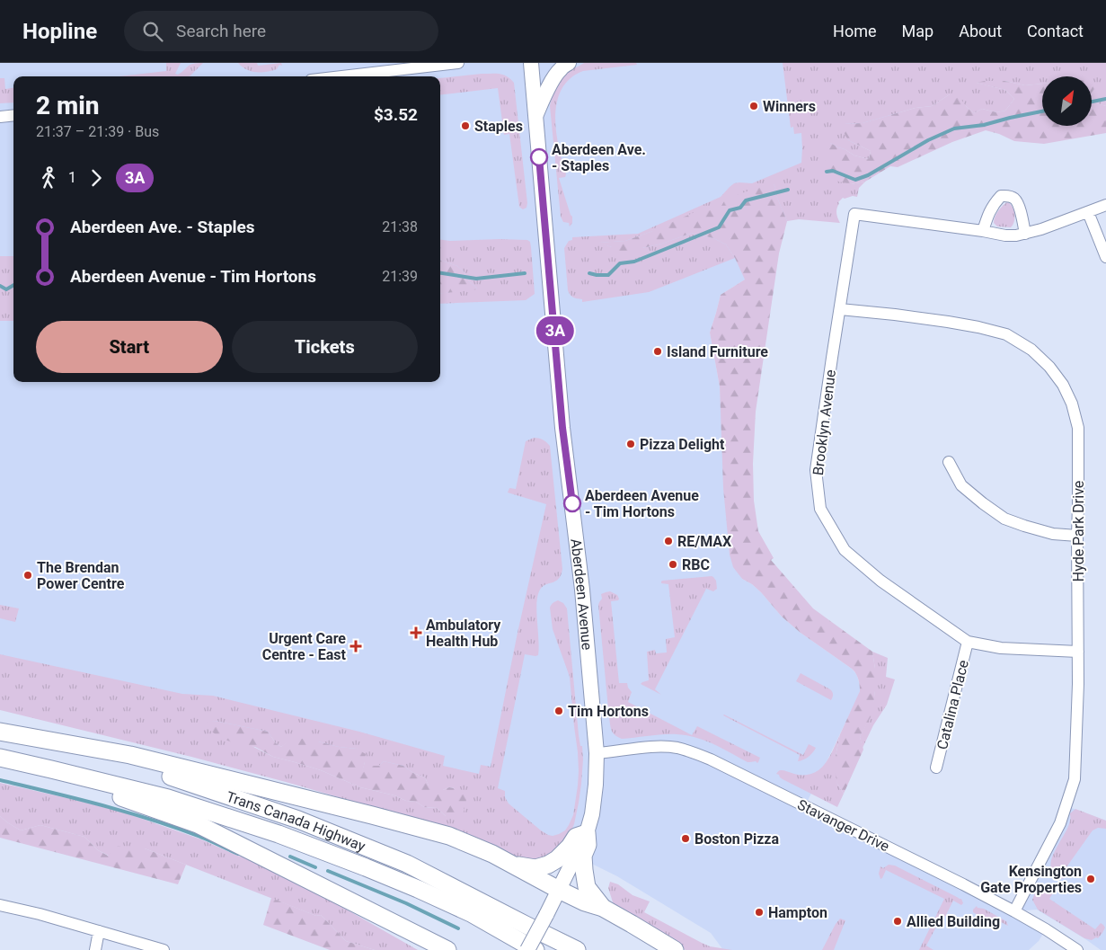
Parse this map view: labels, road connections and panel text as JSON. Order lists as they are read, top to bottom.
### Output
{
  "streets": {
    "highway": ["Trans Canada Highway"],
    "main road": ["Aberdeen Avenue"],
    "street": [
      "Brooklyn Avenue",
      "Hyde Park Drive",
      "Catalina Place",
      "Stavanger Drive"
    ]
  },
  "crossings": [
    ["Brooklyn Avenue", "Hyde Park Drive"],
    ["Brooklyn Avenue", "Catalina Place"],
    ["Hyde Park Drive", "Stavanger Drive"],
    ["Aberdeen Avenue", "Stavanger Drive"]
  ],
  "places": {
    "other": [
      "Winners",
      "Staples",
      "Aberdeen Ave. - Staples",
      "Island Furniture",
      "Pizza Delight",
      "Aberdeen Avenue - Tim Hortons",
      "RE/MAX",
      "RBC",
      "The Brendan Power Centre",
      "Tim Hortons",
      "Boston Pizza",
      "Kensington Gate Properties",
      "Hampton",
      "Allied Building"
    ],
    "health": ["Ambulatory Health Hub", "Urgent Care Centre - East"]
  },
  "lines": ["bus line 3A"],
  "north": "top right",
  "page": {
    "header": "Hopline",
    "search": "Search here",
    "nav": [
      "Home",
      "Map",
      "About",
      "Contact"
    ],
    "on_map": "3A",
    "heading": ["2 min", "21:37 – 21:39 · Bus", "$3.52"],
    "legs": ["1", "3A"],
    "list": [
      {
        "name": "Aberdeen Ave. - Staples",
        "value": "21:38"
      },
      {
        "name": "Aberdeen Avenue - Tim Hortons",
        "value": "21:39"
      }
    ],
    "buttons": ["Start", "Tickets"]
  }
}
